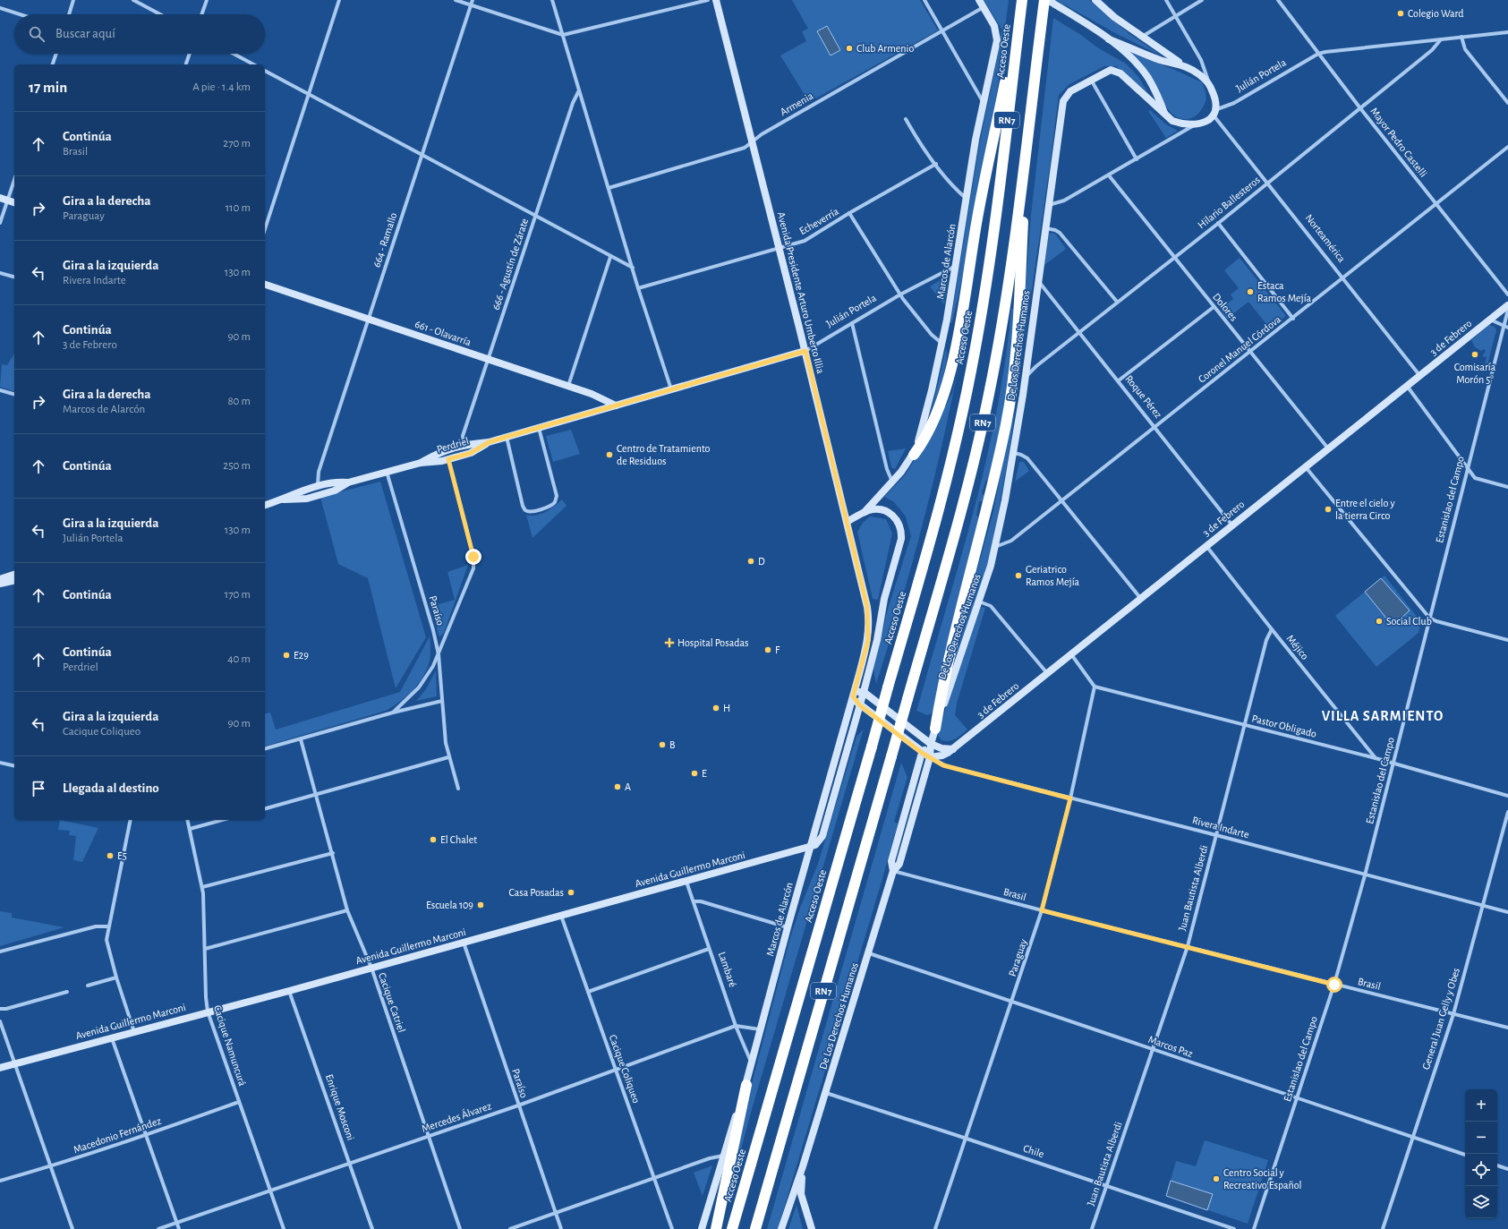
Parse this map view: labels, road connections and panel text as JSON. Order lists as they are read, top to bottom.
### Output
{
  "streets": {
    "highway": ["Acceso Oeste", "RN7"],
    "main road": [
      "Julián Portela",
      "Norteamérica",
      "Marcos de Alarcón",
      "Avenida Presidente Arturo Umberto Illia",
      "661 - Olavarría",
      "3 de Febrero",
      "De Los Derechos Humanos",
      "Perdriel",
      "Avenida Guillermo Marconi"
    ],
    "street": [
      "Armenia",
      "Mayor Pedro Castelli",
      "Hilario Ballesteros",
      "Echeverría",
      "664 - Ramallo",
      "666 - Agustín de Zárate",
      "Dolores",
      "Coronel Manuel Córdova",
      "Roque Pérez",
      "Estanislao del Campo",
      "Paraíso",
      "Méjico",
      "Pastor Obligado",
      "Rivera Indarte",
      "Juan Bautista Alberdi",
      "Brasil",
      "Paraguay",
      "Lambaré",
      "Cacique Catriel",
      "General Juan Gelly y Obes",
      "Cacique Namuncurá",
      "Marcos Paz",
      "Cacique Coliqueo",
      "Enrique Mosconi",
      "Mercedes Álvarez",
      "Macedonio Fernández",
      "Chile"
    ]
  },
  "crossings": [
    ["Julián Portela", "Mayor Pedro Castelli"],
    ["Julián Portela", "Hilario Ballesteros"],
    ["Julián Portela", "Norteamérica"],
    ["Julián Portela", "Marcos de Alarcón"],
    ["Julián Portela", "Avenida Presidente Arturo Umberto Illia"],
    ["Julián Portela", "Dolores"],
    ["Julián Portela", "661 - Olavarría"],
    ["Julián Portela", "De Los Derechos Humanos"],
    ["Julián Portela", "Perdriel"],
    ["Armenia", "Marcos de Alarcón"],
    ["Armenia", "Avenida Presidente Arturo Umberto Illia"],
    ["Mayor Pedro Castelli", "Hilario Ballesteros"],
    ["Mayor Pedro Castelli", "Coronel Manuel Córdova"],
    ["Hilario Ballesteros", "Norteamérica"],
    ["Hilario Ballesteros", "Dolores"],
    ["Hilario Ballesteros", "De Los Derechos Humanos"],
    ["Hilario Ballesteros", "Roque Pérez"],
    ["Echeverría", "Avenida Presidente Arturo Umberto Illia"],
    ["Norteamérica", "3 de Febrero"],
    ["Norteamérica", "Coronel Manuel Córdova"],
    ["664 - Ramallo", "661 - Olavarría"],
    ["Marcos de Alarcón", "Avenida Presidente Arturo Umberto Illia"],
    ["Marcos de Alarcón", "Avenida Guillermo Marconi"],
    ["Marcos de Alarcón", "Lambaré"],
    ["Marcos de Alarcón", "Mercedes Álvarez"],
    ["666 - Agustín de Zárate", "661 - Olavarría"],
    ["Dolores", "3 de Febrero"],
    ["Dolores", "Coronel Manuel Córdova"],
    ["3 de Febrero", "De Los Derechos Humanos"],
    ["3 de Febrero", "Roque Pérez"],
    ["3 de Febrero", "Méjico"],
    ["3 de Febrero", "Rivera Indarte"],
    ["De Los Derechos Humanos", "Coronel Manuel Córdova"],
    ["De Los Derechos Humanos", "Roque Pérez"],
    ["De Los Derechos Humanos", "Rivera Indarte"],
    ["De Los Derechos Humanos", "Brasil"],
    ["De Los Derechos Humanos", "Marcos Paz"],
    ["De Los Derechos Humanos", "Chile"],
    ["Coronel Manuel Córdova", "Roque Pérez"],
    ["Estanislao del Campo", "Pastor Obligado"],
    ["Estanislao del Campo", "Rivera Indarte"],
    ["Estanislao del Campo", "Brasil"],
    ["Estanislao del Campo", "Marcos Paz"],
    ["Paraíso", "Avenida Guillermo Marconi"],
    ["Paraíso", "Mercedes Álvarez"],
    ["Méjico", "Pastor Obligado"],
    ["Méjico", "Juan Bautista Alberdi"],
    ["Pastor Obligado", "Juan Bautista Alberdi"],
    ["Pastor Obligado", "Paraguay"],
    ["Rivera Indarte", "Juan Bautista Alberdi"],
    ["Rivera Indarte", "Paraguay"],
    ["Rivera Indarte", "General Juan Gelly y Obes"],
    ["Avenida Guillermo Marconi", "Lambaré"],
    ["Avenida Guillermo Marconi", "Cacique Catriel"],
    ["Avenida Guillermo Marconi", "Cacique Namuncurá"],
    ["Avenida Guillermo Marconi", "Cacique Coliqueo"],
    ["Avenida Guillermo Marconi", "Enrique Mosconi"],
    ["Juan Bautista Alberdi", "Brasil"],
    ["Juan Bautista Alberdi", "Marcos Paz"],
    ["Juan Bautista Alberdi", "Chile"],
    ["Brasil", "Paraguay"],
    ["Brasil", "General Juan Gelly y Obes"],
    ["Paraguay", "Marcos Paz"],
    ["Paraguay", "Chile"],
    ["Lambaré", "Mercedes Álvarez"],
    ["Cacique Catriel", "Mercedes Álvarez"],
    ["General Juan Gelly y Obes", "Marcos Paz"],
    ["Cacique Namuncurá", "Mercedes Álvarez"],
    ["Cacique Namuncurá", "Macedonio Fernández"],
    ["Cacique Coliqueo", "Mercedes Álvarez"],
    ["Enrique Mosconi", "Mercedes Álvarez"]
  ],
  "districts": ["VILLA SARMIENTO"],
  "places": {
    "other": [
      "Colegio Ward",
      "Club Armenio",
      "Estaca Ramos Mejía",
      "Comisaría Morón 5°",
      "Centro de Tratamiento de Residuos",
      "Entre el cielo y la tierra Circo",
      "D",
      "Geriatrico Ramos Mejía",
      "Social Club",
      "F",
      "E29",
      "H",
      "B",
      "E",
      "A",
      "El Chalet",
      "E5",
      "Casa Posadas",
      "Escuela 109",
      "Centro Social y Recreativo Español"
    ],
    "health": ["Hospital Posadas"]
  },
  "page": {
    "search": "Buscar aquí",
    "heading": ["17 min", "A pie · 1.4 km"],
    "list": [
      ["Continúa", "Brasil", "270 m"],
      ["Gira a la derecha", "Paraguay", "110 m"],
      ["Gira a la izquierda", "Rivera Indarte", "130 m"],
      ["Continúa", "3 de Febrero", "90 m"],
      ["Gira a la derecha", "Marcos de Alarcón", "80 m"],
      ["Continúa", "250 m"],
      ["Gira a la izquierda", "Julián Portela", "130 m"],
      ["Continúa", "170 m"],
      ["Continúa", "Perdriel", "40 m"],
      ["Gira a la izquierda", "Cacique Coliqueo", "90 m"],
      "Llegada al destino"
    ],
    "map_buttons": ["+", "−"]
  }
}
